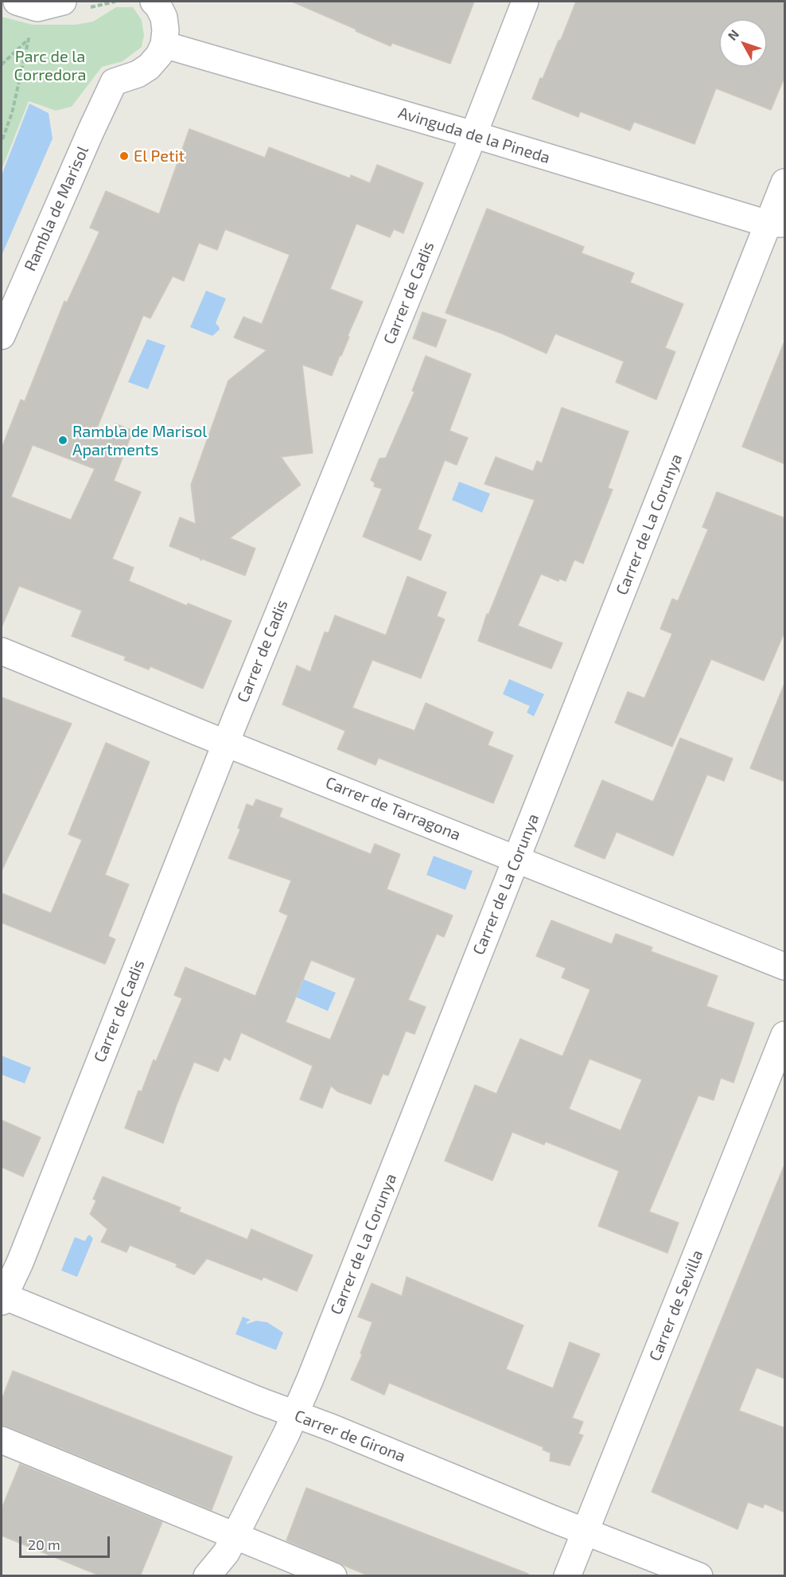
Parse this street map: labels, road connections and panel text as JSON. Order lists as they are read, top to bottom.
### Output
{
  "streets": {
    "street": [
      "Avinguda de la Pineda",
      "Rambla de Marisol",
      "Carrer de Cadis",
      "Carrer de La Corunya",
      "Carrer de Tarragona",
      "Carrer de Sevilla",
      "Carrer de Girona"
    ]
  },
  "crossings": [
    ["Avinguda de la Pineda", "Rambla de Marisol"],
    ["Avinguda de la Pineda", "Carrer de Cadis"],
    ["Avinguda de la Pineda", "Carrer de La Corunya"],
    ["Carrer de Cadis", "Carrer de Tarragona"],
    ["Carrer de Cadis", "Carrer de Girona"],
    ["Carrer de La Corunya", "Carrer de Tarragona"],
    ["Carrer de La Corunya", "Carrer de Girona"],
    ["Carrer de Sevilla", "Carrer de Girona"]
  ],
  "parks": ["Parc de la Corredora"],
  "places": ["El Petit", "Rambla de Marisol Apartments"],
  "scale_bar": "20 m",
  "north": "top left"
}
